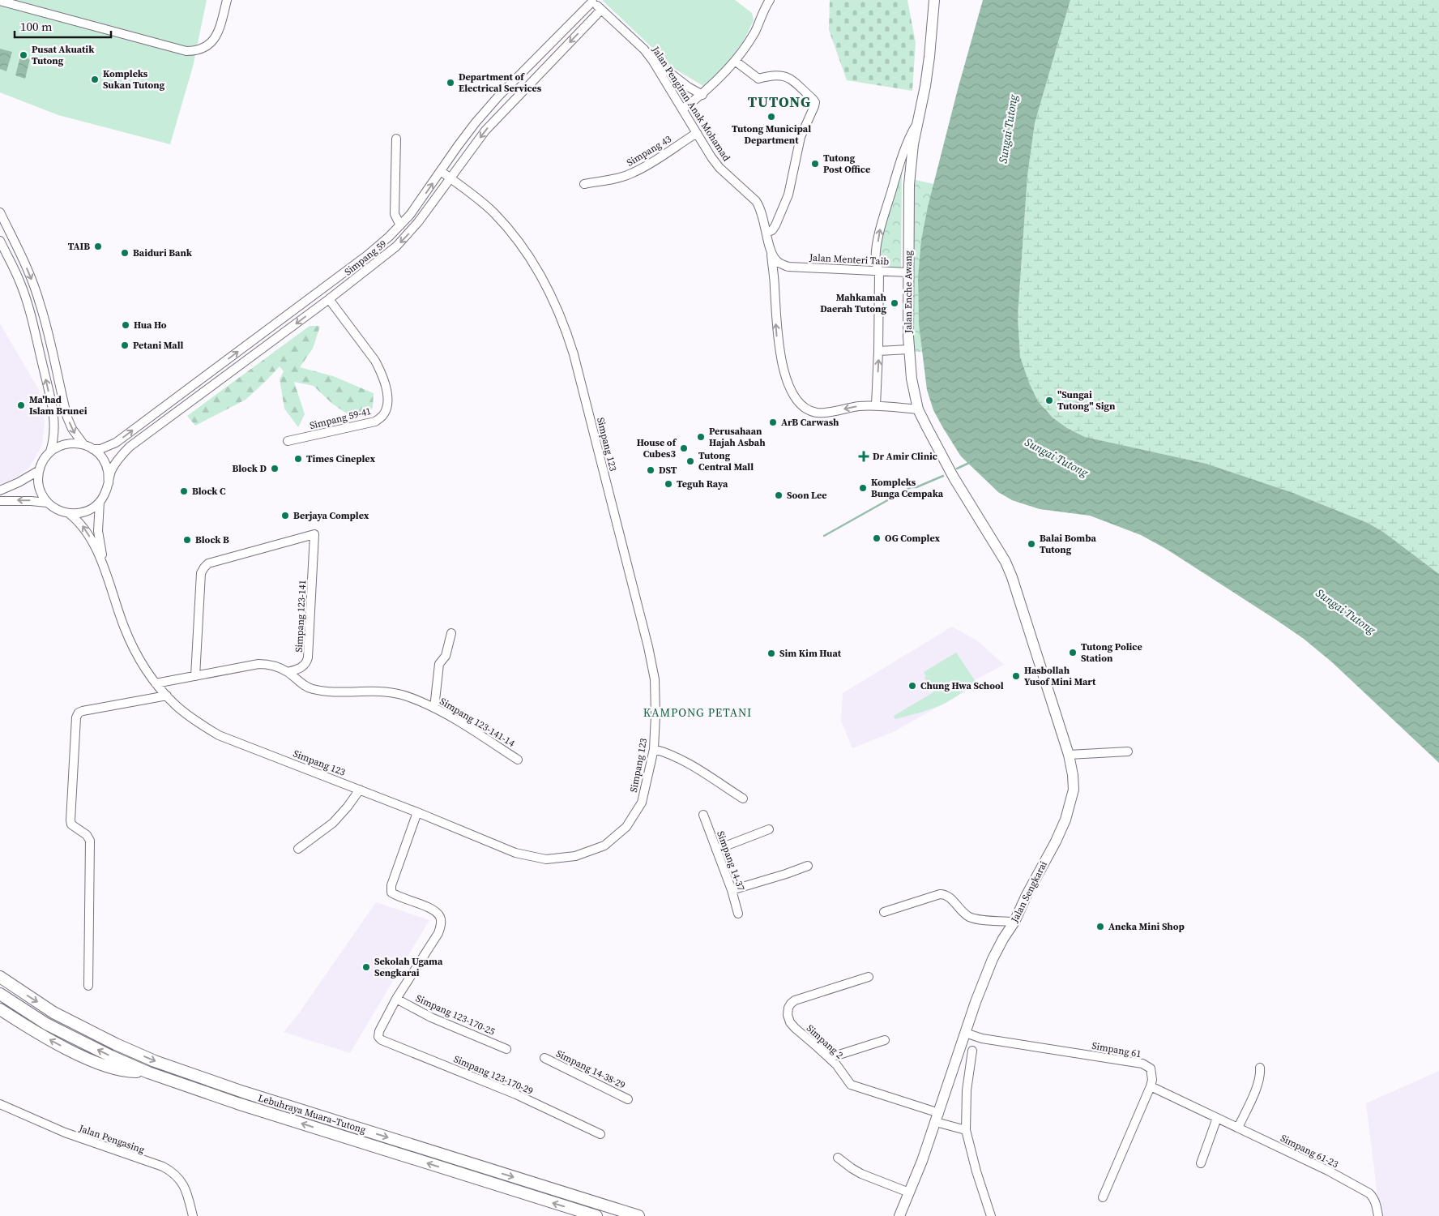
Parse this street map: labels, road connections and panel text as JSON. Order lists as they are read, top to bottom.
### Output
{
  "streets": {
    "highway": ["Lebuhraya Muara–Tutong"],
    "main road": ["Jalan Enche Awang", "Jalan Sengkarai"],
    "street": [
      "Jalan Pengiran Anak Mohamad",
      "Simpang 43",
      "Simpang 59",
      "Jalan Menteri Taib",
      "Simpang 59-41",
      "Simpang 123",
      "Simpang 123-141",
      "Simpang 123-141-14",
      "Simpang 14-37",
      "Simpang 123-170-25",
      "Simpang 2",
      "Simpang 61",
      "Simpang 14-38-29",
      "Simpang 123-170-29",
      "Jalan Pengasing",
      "Simpang 61-23"
    ]
  },
  "crossings": [
    ["Jalan Pengiran Anak Mohamad", "Simpang 43"],
    ["Jalan Pengiran Anak Mohamad", "Simpang 59"],
    ["Simpang 59", "Simpang 59-41"],
    ["Simpang 59", "Simpang 123"],
    ["Jalan Menteri Taib", "Jalan Enche Awang"],
    ["Jalan Enche Awang", "Jalan Sengkarai"],
    ["Simpang 123-141", "Simpang 123-141-14"],
    ["Jalan Sengkarai", "Simpang 2"],
    ["Jalan Sengkarai", "Simpang 61"],
    ["Simpang 123-170-25", "Simpang 123-170-29"],
    ["Simpang 61", "Simpang 61-23"]
  ],
  "districts": ["TUTONG", "KAMPONG PETANI"],
  "water": ["Sungai Tutong"],
  "places": {
    "other": [
      "Pusat Akuatik Tutong",
      "Kompleks Sukan Tutong",
      "Department of Electrical Services",
      "Tutong Municipal Department",
      "Tutong Post Office",
      "TAIB",
      "Baiduri Bank",
      "Mahkamah Daerah Tutong",
      "Hua Ho",
      "Petani Mall",
      "\"Sungai Tutong\" Sign",
      "Ma'had Islam Brunei",
      "ArB Carwash",
      "Perusahaan Hajah Asbah",
      "House of Cubes3",
      "Times Cineplex",
      "Tutong Central Mall",
      "Block D",
      "DST",
      "Teguh Raya",
      "Kompleks Bunga Cempaka",
      "Block C",
      "Soon Lee",
      "Berjaya Complex",
      "OG Complex",
      "Block B",
      "Balai Bomba Tutong",
      "Tutong Police Station",
      "Sim Kim Huat",
      "Hasbollah Yusof Mini Mart",
      "Chung Hwa School",
      "Aneka Mini Shop",
      "Sekolah Ugama Sengkarai"
    ],
    "health": ["Dr Amir Clinic"]
  },
  "scale_bar": "100 m"
}
